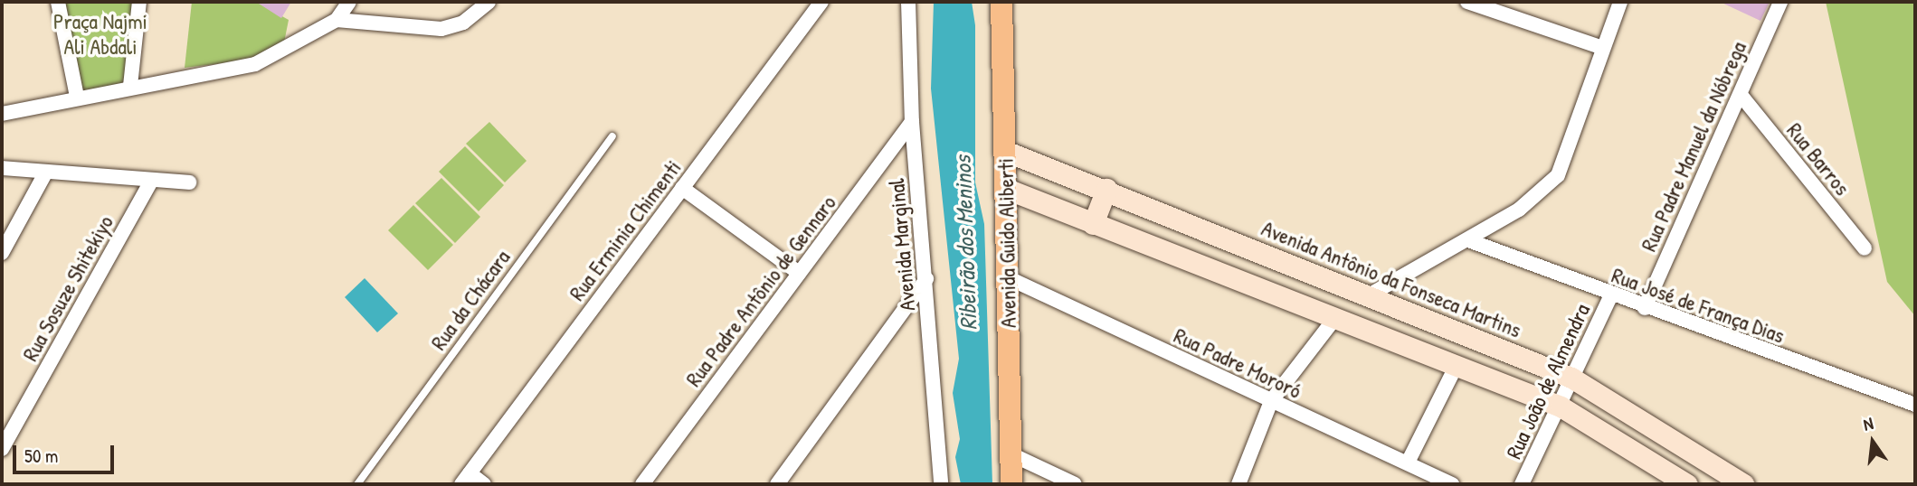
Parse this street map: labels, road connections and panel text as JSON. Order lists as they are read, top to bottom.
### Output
{
  "streets": {
    "main road": ["Avenida Guido Aliberti"],
    "street": [
      "Rua Padre Manuel da Nóbrega",
      "Rua Barros",
      "Rua Erminia Chimenti",
      "Avenida Marginal",
      "Avenida Antônio da Fonseca Martins",
      "Rua Sosuze Shitekiyo",
      "Rua Padre Antônio de Gennaro",
      "Rua José de França Dias",
      "Rua Padre Mororó",
      "Rua João de Almendra"
    ],
    "lane": ["Rua da Chácara"]
  },
  "crossings": [
    ["Rua Padre Manuel da Nóbrega", "Rua Barros"],
    ["Rua Padre Manuel da Nóbrega", "Rua José de França Dias"],
    ["Avenida Guido Aliberti", "Avenida Antônio da Fonseca Martins"],
    ["Avenida Guido Aliberti", "Rua Padre Mororó"],
    ["Avenida Marginal", "Rua Padre Antônio de Gennaro"],
    ["Avenida Antônio da Fonseca Martins", "Rua João de Almendra"],
    ["Rua José de França Dias", "Rua João de Almendra"]
  ],
  "water": ["Ribeirão dos Meninos"],
  "parks": ["Praça Najmi Ali Abdali"],
  "scale_bar": "50 m",
  "north": "top"
}
